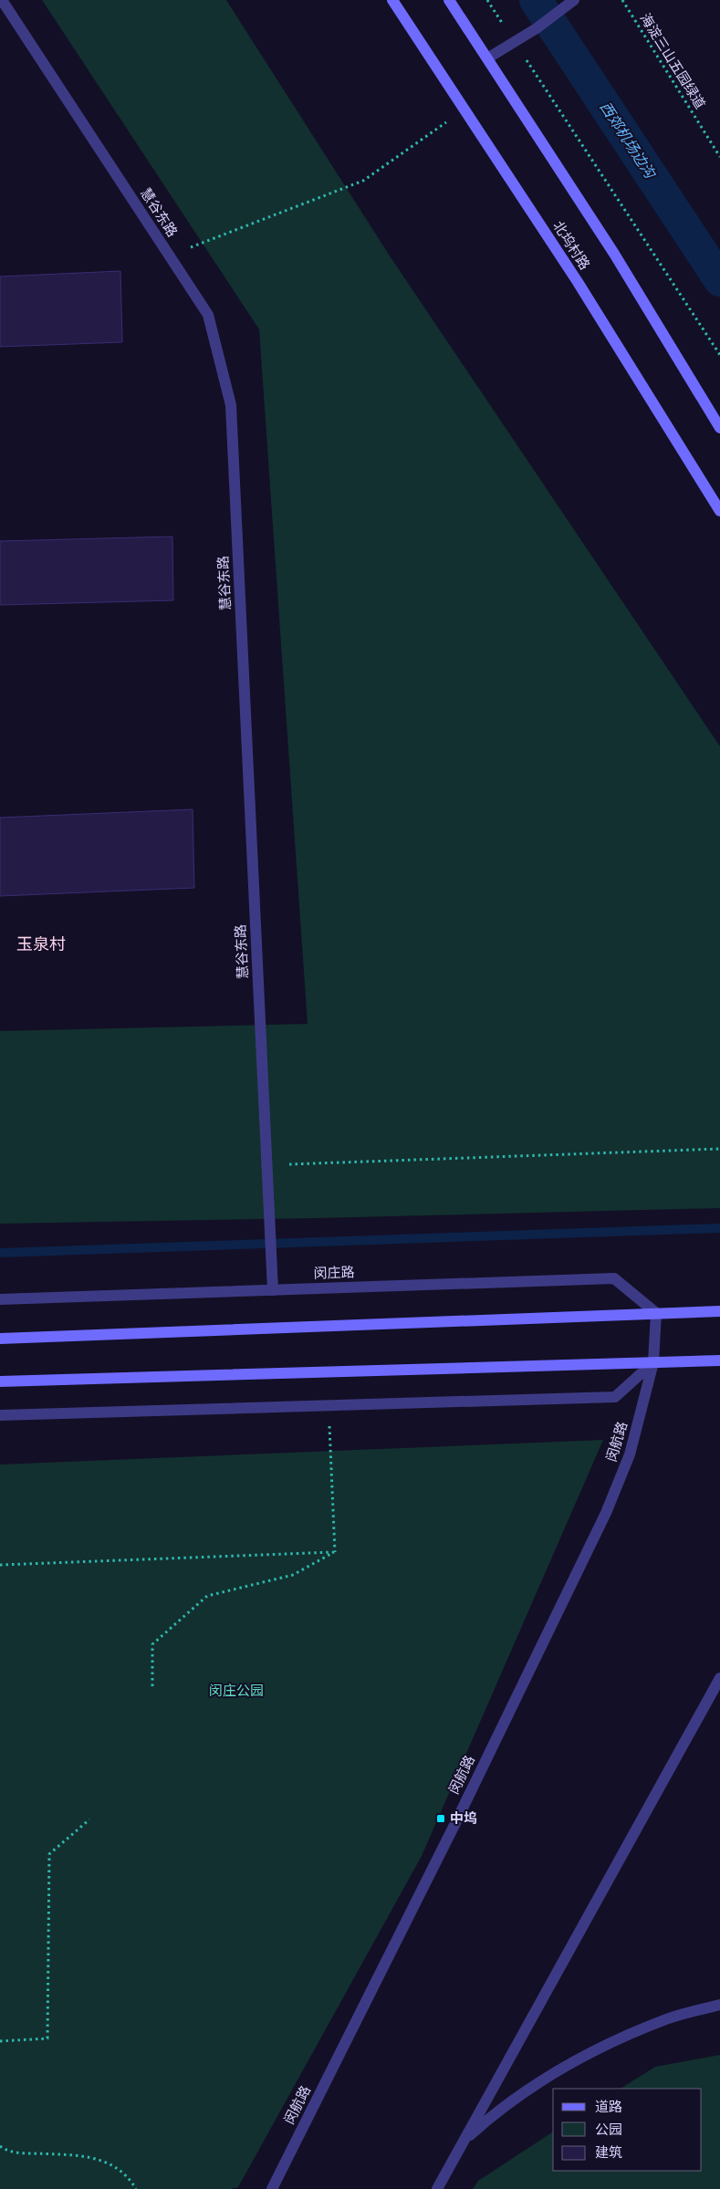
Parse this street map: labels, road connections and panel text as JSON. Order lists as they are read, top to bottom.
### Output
{
  "streets": {
    "main road": ["北坞村路"],
    "street": ["慧谷东路", "闵庄路", "闵航路"],
    "path": ["海淀三山五园绿道"]
  },
  "crossings": [
    ["慧谷东路", "闵庄路"],
    ["闵庄路", "闵航路"]
  ],
  "districts": ["玉泉村"],
  "water": ["西郊机场边沟"],
  "parks": ["闵庄公园"],
  "places": {
    "transit": ["中坞"]
  },
  "legend": ["道路", "公园", "建筑"]
}
